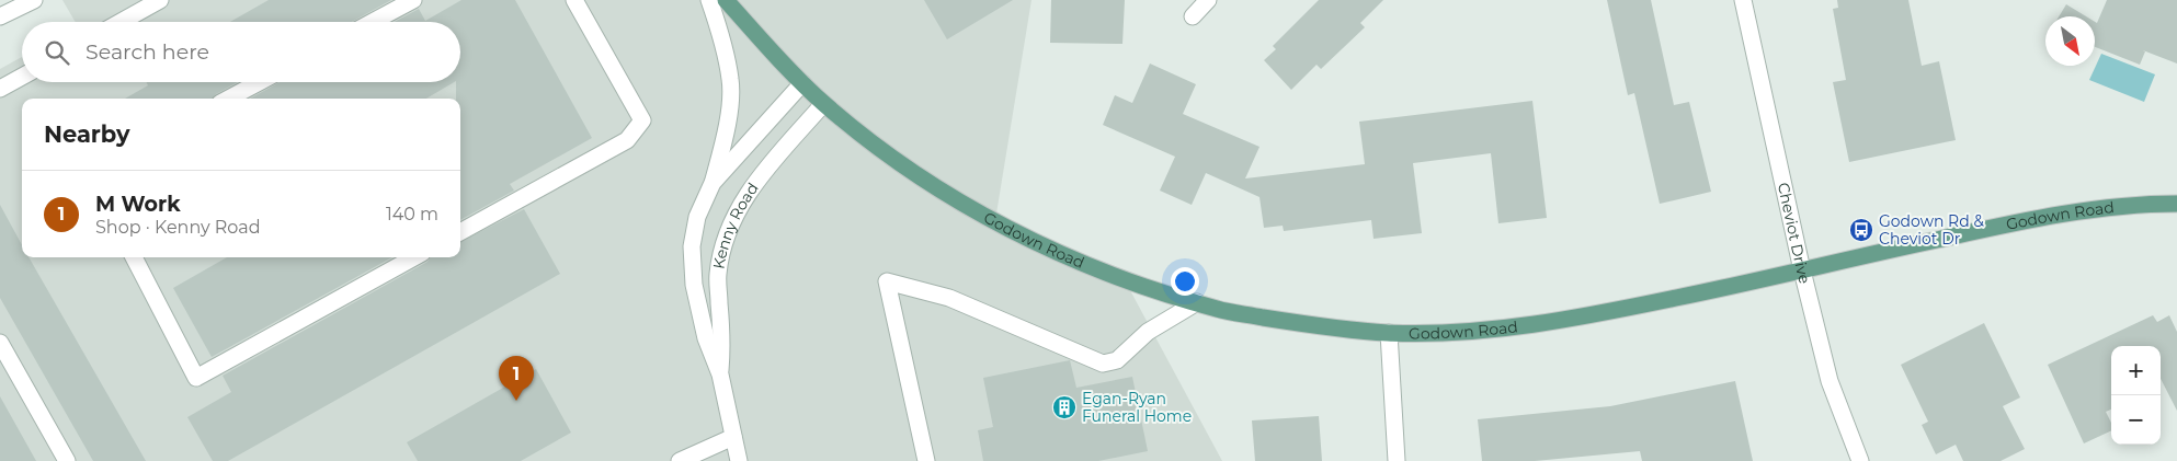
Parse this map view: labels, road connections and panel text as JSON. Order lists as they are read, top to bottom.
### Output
{
  "streets": {
    "main road": ["Godown Road"],
    "street": ["Kenny Road", "Cheviot Drive"]
  },
  "crossings": [
    ["Godown Road", "Kenny Road"],
    ["Godown Road", "Cheviot Drive"]
  ],
  "places": {
    "bus stop": ["Godown Rd & Cheviot Dr"],
    "building": ["Egan-Ryan Funeral Home"]
  },
  "north": "bottom right",
  "page": {
    "search": "Search here",
    "heading": "Nearby",
    "list": [
      {
        "mark": "1",
        "name": "M Work",
        "note": "Shop · Kenny Road",
        "value": "140 m"
      }
    ],
    "map_buttons": ["+", "−"],
    "pins": "1"
  }
}
